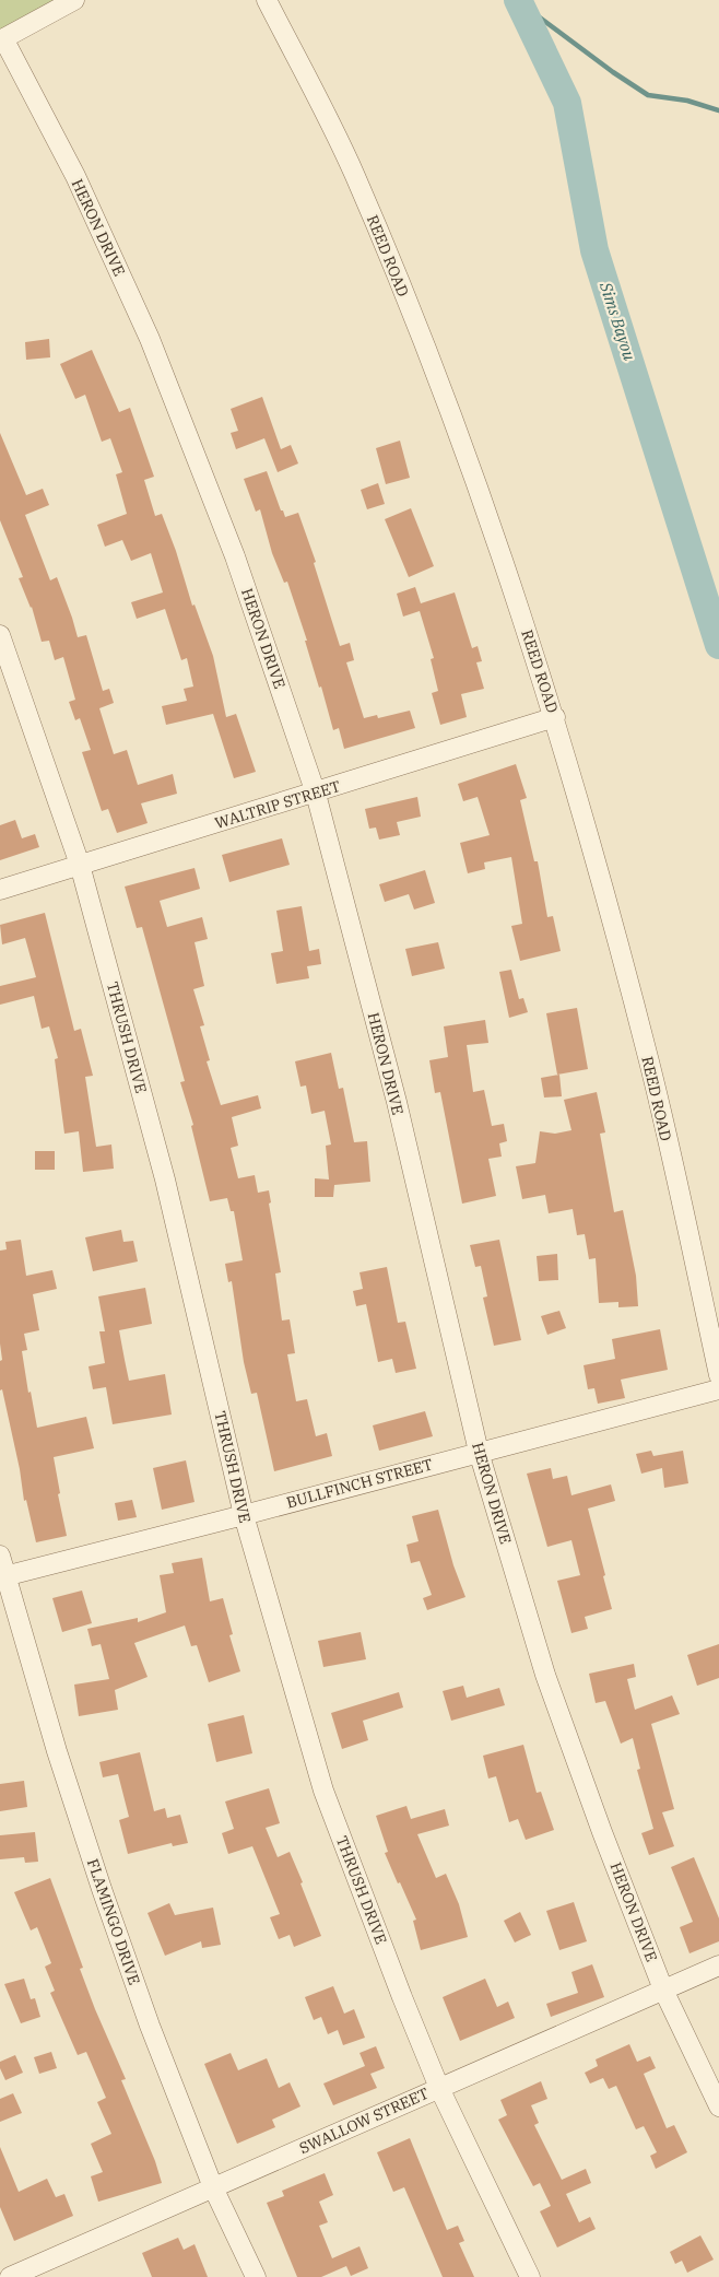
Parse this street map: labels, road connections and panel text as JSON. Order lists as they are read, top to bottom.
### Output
{
  "streets": {
    "street": [
      "HERON DRIVE",
      "REED ROAD",
      "WALTRIP STREET",
      "THRUSH DRIVE",
      "BULLFINCH STREET",
      "FLAMINGO DRIVE",
      "SWALLOW STREET"
    ]
  },
  "crossings": [
    ["HERON DRIVE", "WALTRIP STREET"],
    ["HERON DRIVE", "BULLFINCH STREET"],
    ["HERON DRIVE", "SWALLOW STREET"],
    ["REED ROAD", "WALTRIP STREET"],
    ["WALTRIP STREET", "THRUSH DRIVE"],
    ["THRUSH DRIVE", "BULLFINCH STREET"],
    ["THRUSH DRIVE", "SWALLOW STREET"],
    ["BULLFINCH STREET", "FLAMINGO DRIVE"],
    ["FLAMINGO DRIVE", "SWALLOW STREET"]
  ],
  "water": ["Sims Bayou"]
}
